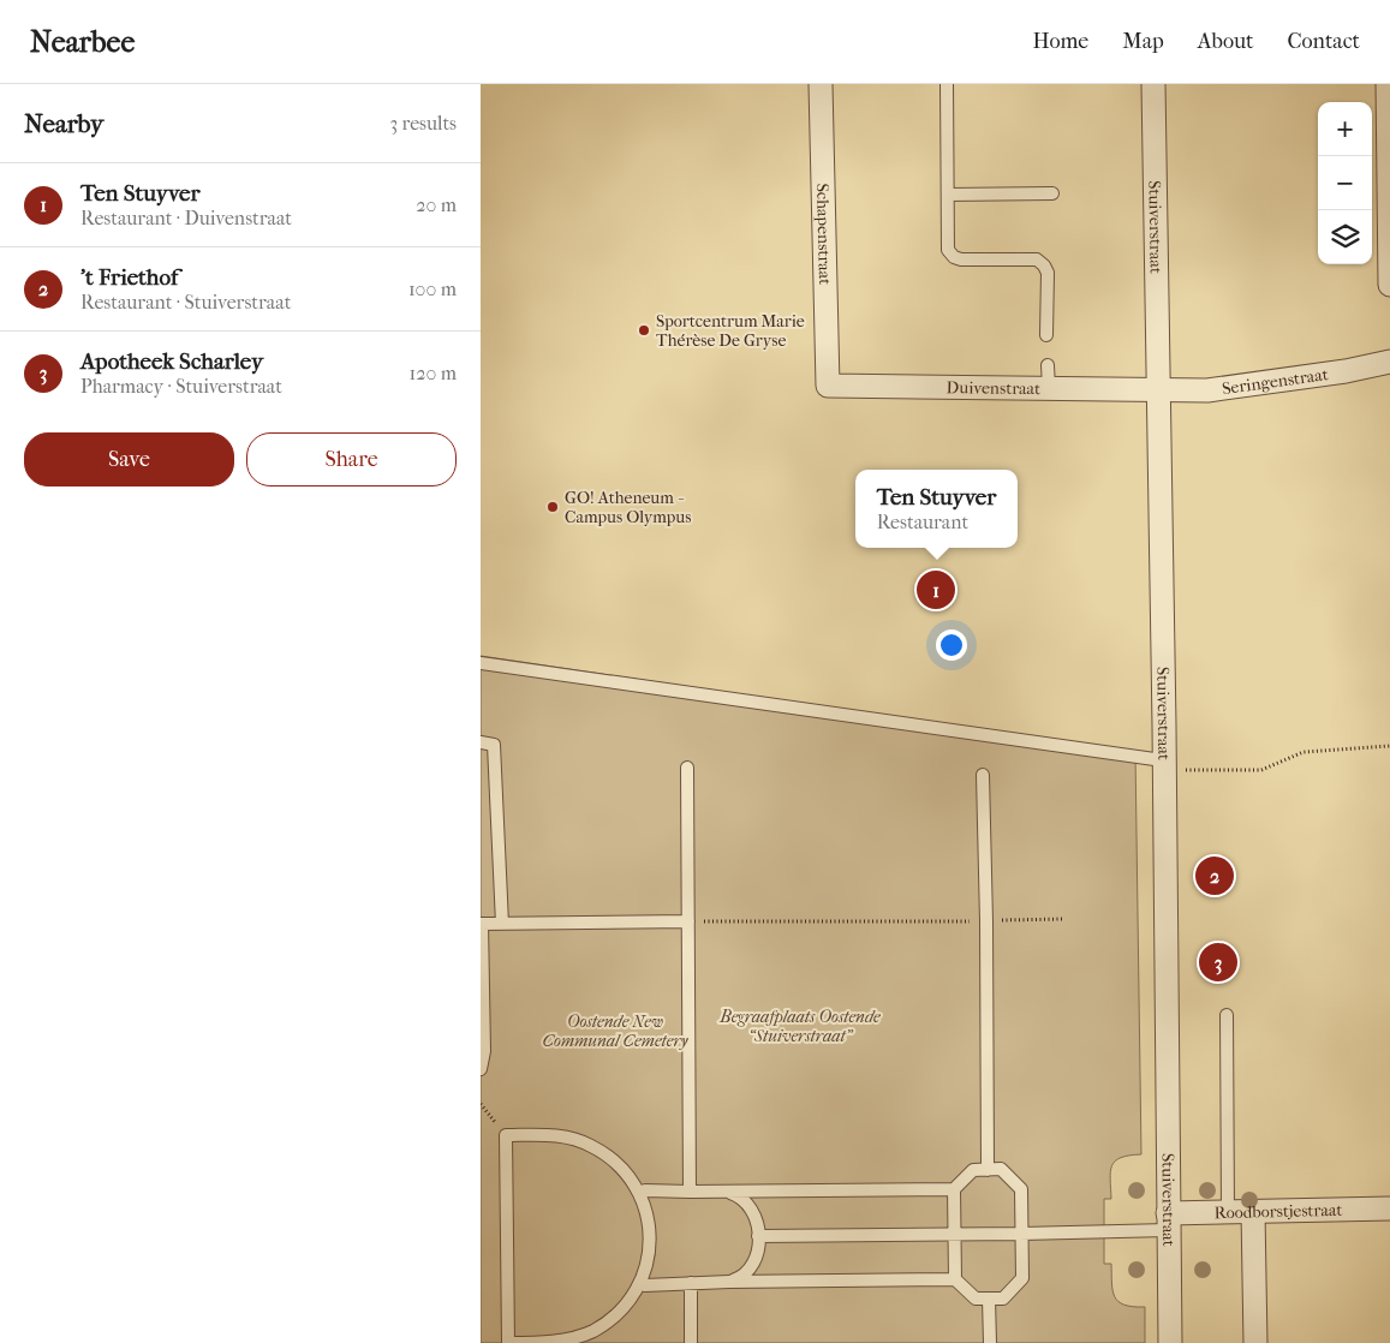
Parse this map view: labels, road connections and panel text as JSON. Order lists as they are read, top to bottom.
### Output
{
  "streets": {
    "street": [
      "Stuiverstraat",
      "Schapenstraat",
      "Seringenstraat",
      "Duivenstraat",
      "Roodborstjestraat"
    ]
  },
  "crossings": [
    ["Stuiverstraat", "Seringenstraat"],
    ["Stuiverstraat", "Duivenstraat"],
    ["Stuiverstraat", "Roodborstjestraat"],
    ["Schapenstraat", "Duivenstraat"],
    ["Seringenstraat", "Duivenstraat"]
  ],
  "parks": ["Begraafplaats Oostende “Stuiverstraat”", "Oostende New Communal Cemetery"],
  "places": ["Sportcentrum Marie Thérèse De Gryse", "GO! Atheneum - Campus Olympus"],
  "page": {
    "header": "Nearbee",
    "nav": [
      "Home",
      "Map",
      "About",
      "Contact"
    ],
    "heading": ["Nearby", "3 results"],
    "map_buttons": ["+", "−"],
    "list": [
      {
        "mark": "1",
        "name": "Ten Stuyver",
        "note": "Restaurant · Duivenstraat",
        "value": "20 m"
      },
      {
        "mark": "2",
        "name": "'t Friethof",
        "note": "Restaurant · Stuiverstraat",
        "value": "100 m"
      },
      {
        "mark": "3",
        "name": "Apotheek Scharley",
        "note": "Pharmacy · Stuiverstraat",
        "value": "120 m"
      }
    ],
    "buttons": ["Save", "Share"],
    "popup": ["Ten Stuyver", "Restaurant"],
    "pins": ["1", "2", "3"]
  }
}
